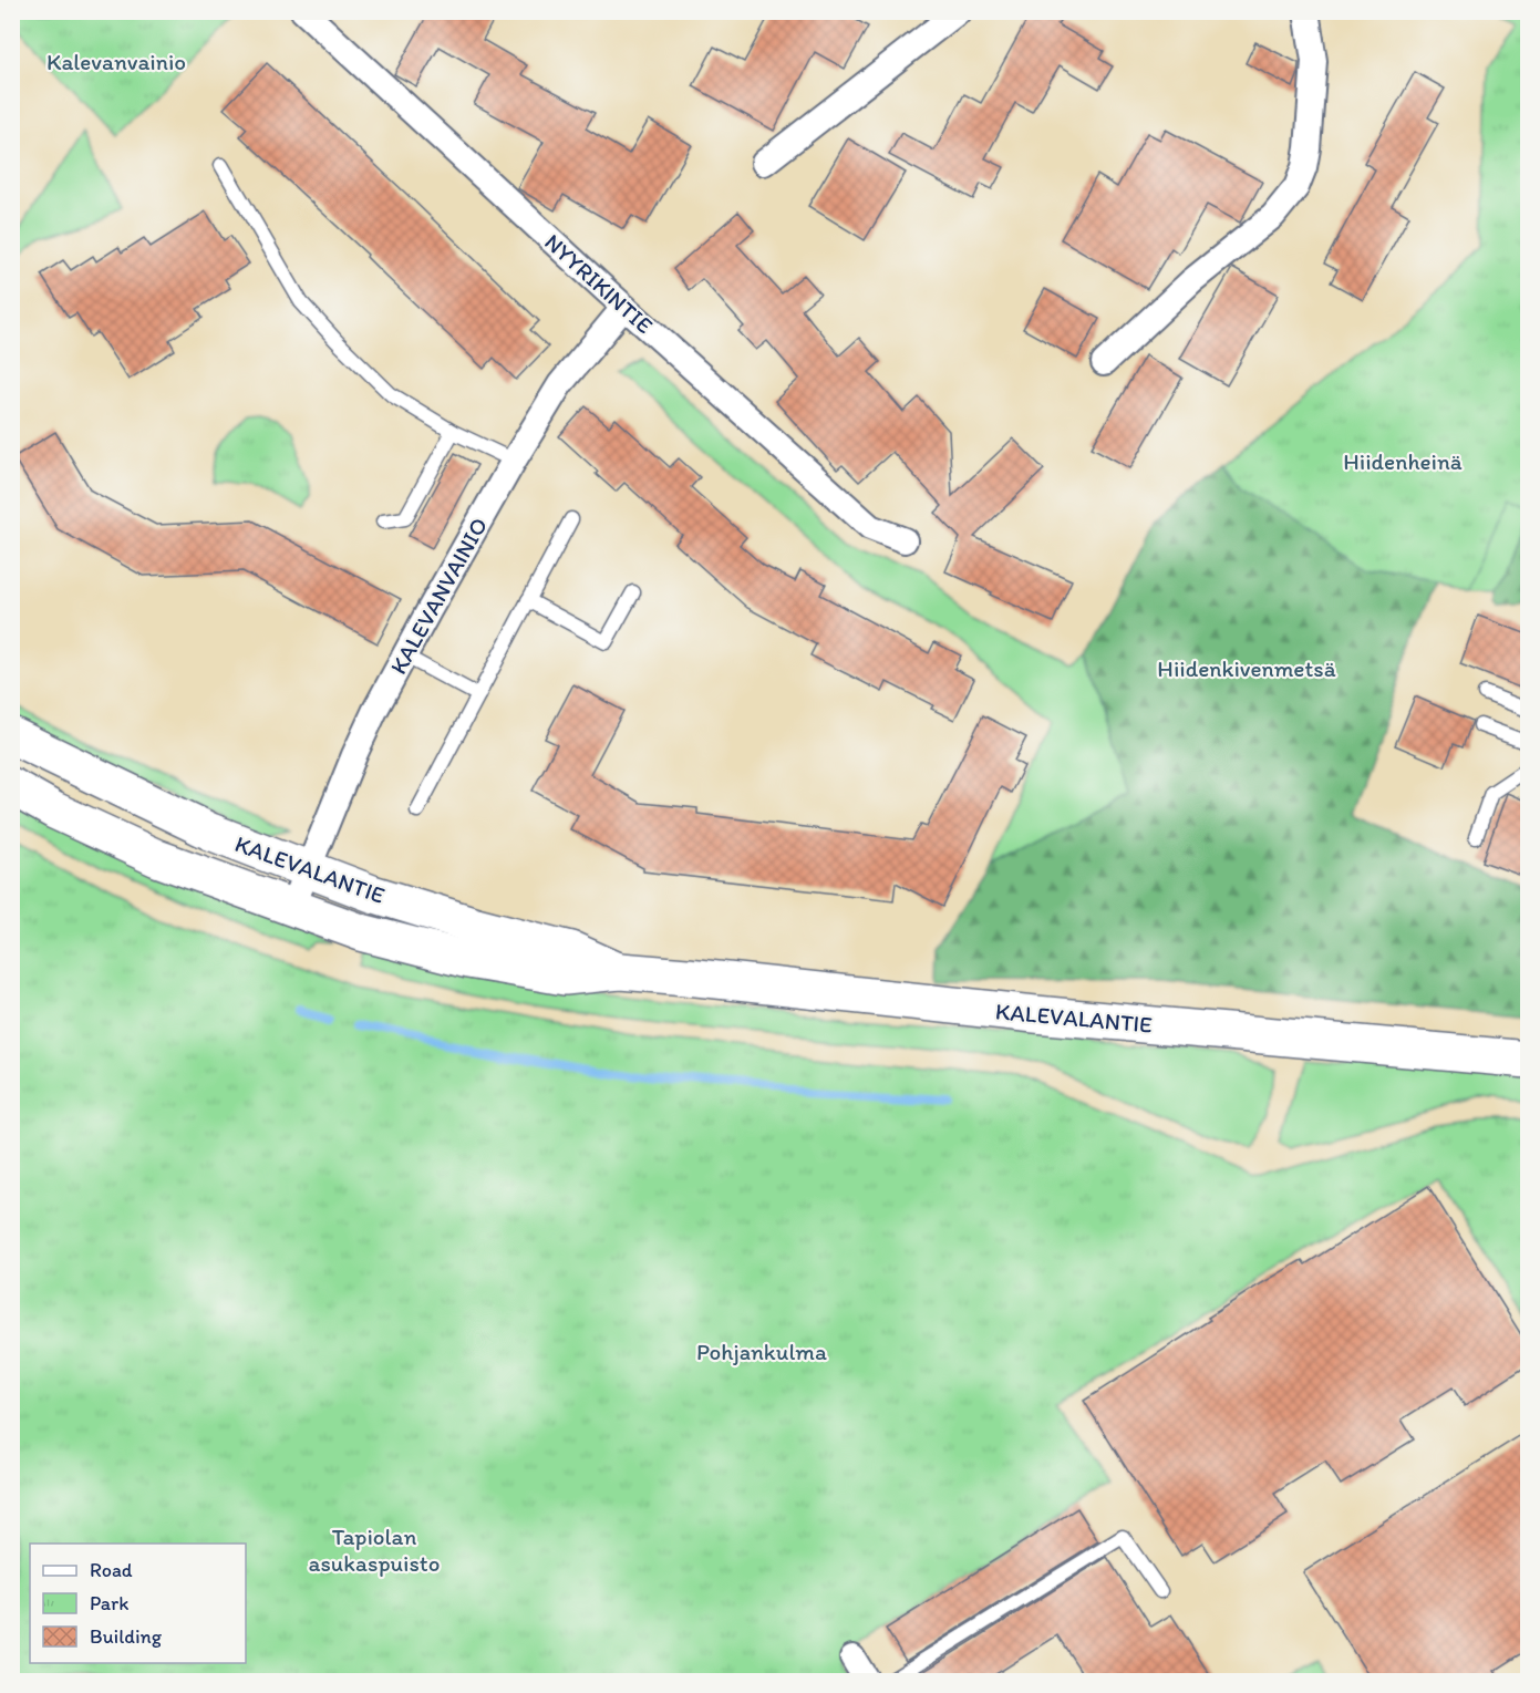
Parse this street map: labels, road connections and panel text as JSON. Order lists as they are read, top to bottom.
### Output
{
  "streets": {
    "main road": ["KALEVALANTIE"],
    "street": ["NYYRIKINTIE", "KALEVANVAINIO"]
  },
  "crossings": [
    ["NYYRIKINTIE", "KALEVANVAINIO"],
    ["KALEVANVAINIO", "KALEVALANTIE"]
  ],
  "parks": [
    "Kalevanvainio",
    "Hiidenheinä",
    "Hiidenkivenmetsä",
    "Pohjankulma",
    "Tapiolan asukaspuisto"
  ],
  "legend": ["Road", "Park", "Building"]
}
